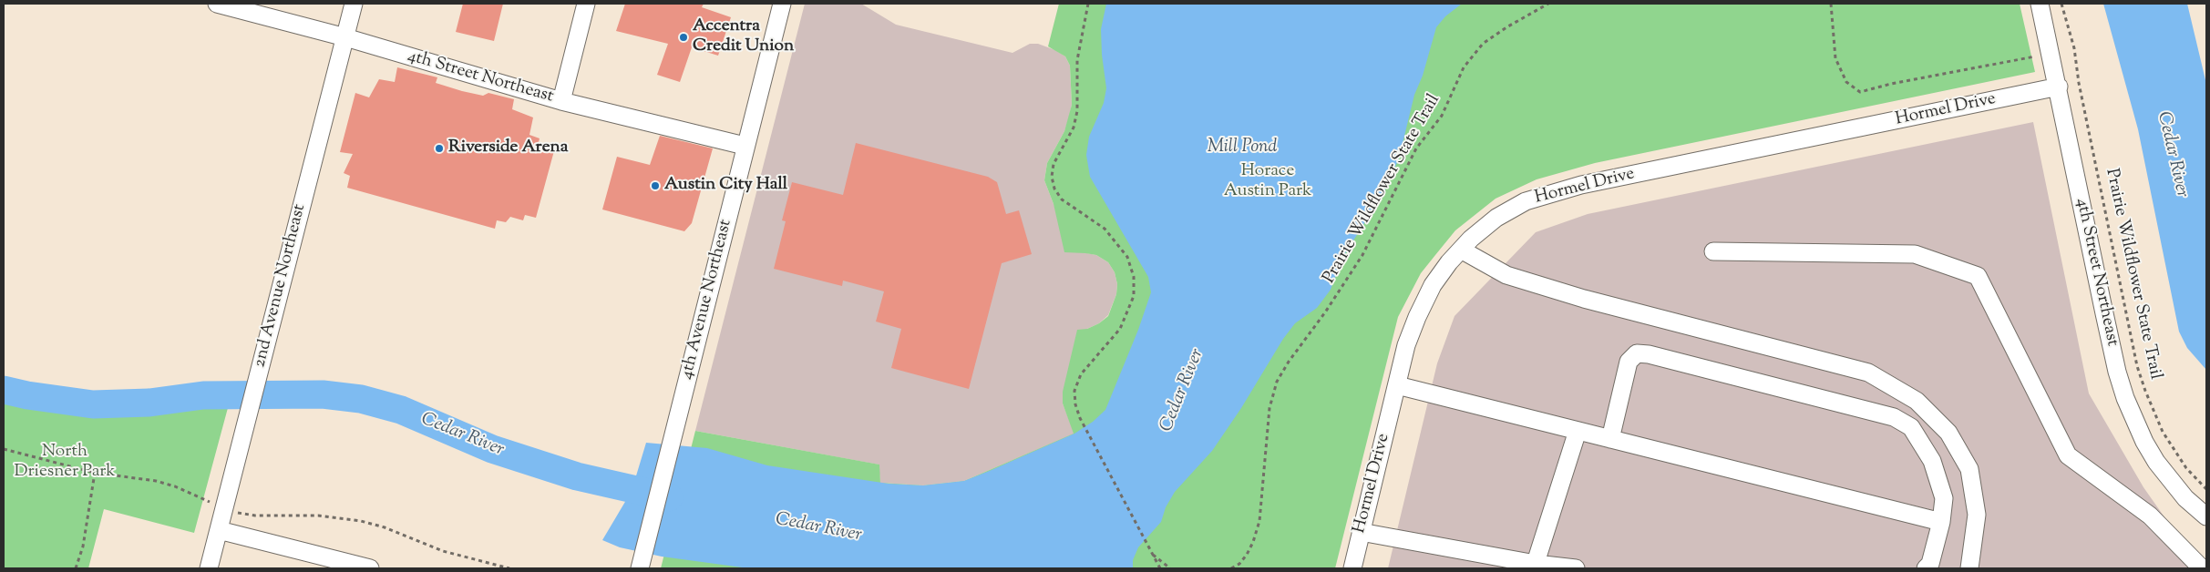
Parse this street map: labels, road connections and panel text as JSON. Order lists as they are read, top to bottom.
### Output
{
  "streets": {
    "street": [
      "4th Street Northeast",
      "Hormel Drive",
      "2nd Avenue Northeast",
      "4th Avenue Northeast"
    ],
    "path": ["Prairie Wildflower State Trail"]
  },
  "crossings": [
    ["4th Street Northeast", "Hormel Drive"],
    ["4th Street Northeast", "2nd Avenue Northeast"],
    ["4th Street Northeast", "4th Avenue Northeast"]
  ],
  "water": ["Mill Pond", "Cedar River"],
  "parks": ["Horace Austin Park", "North Driesner Park"],
  "places": ["Accentra Credit Union", "Riverside Arena", "Austin City Hall"]
}
